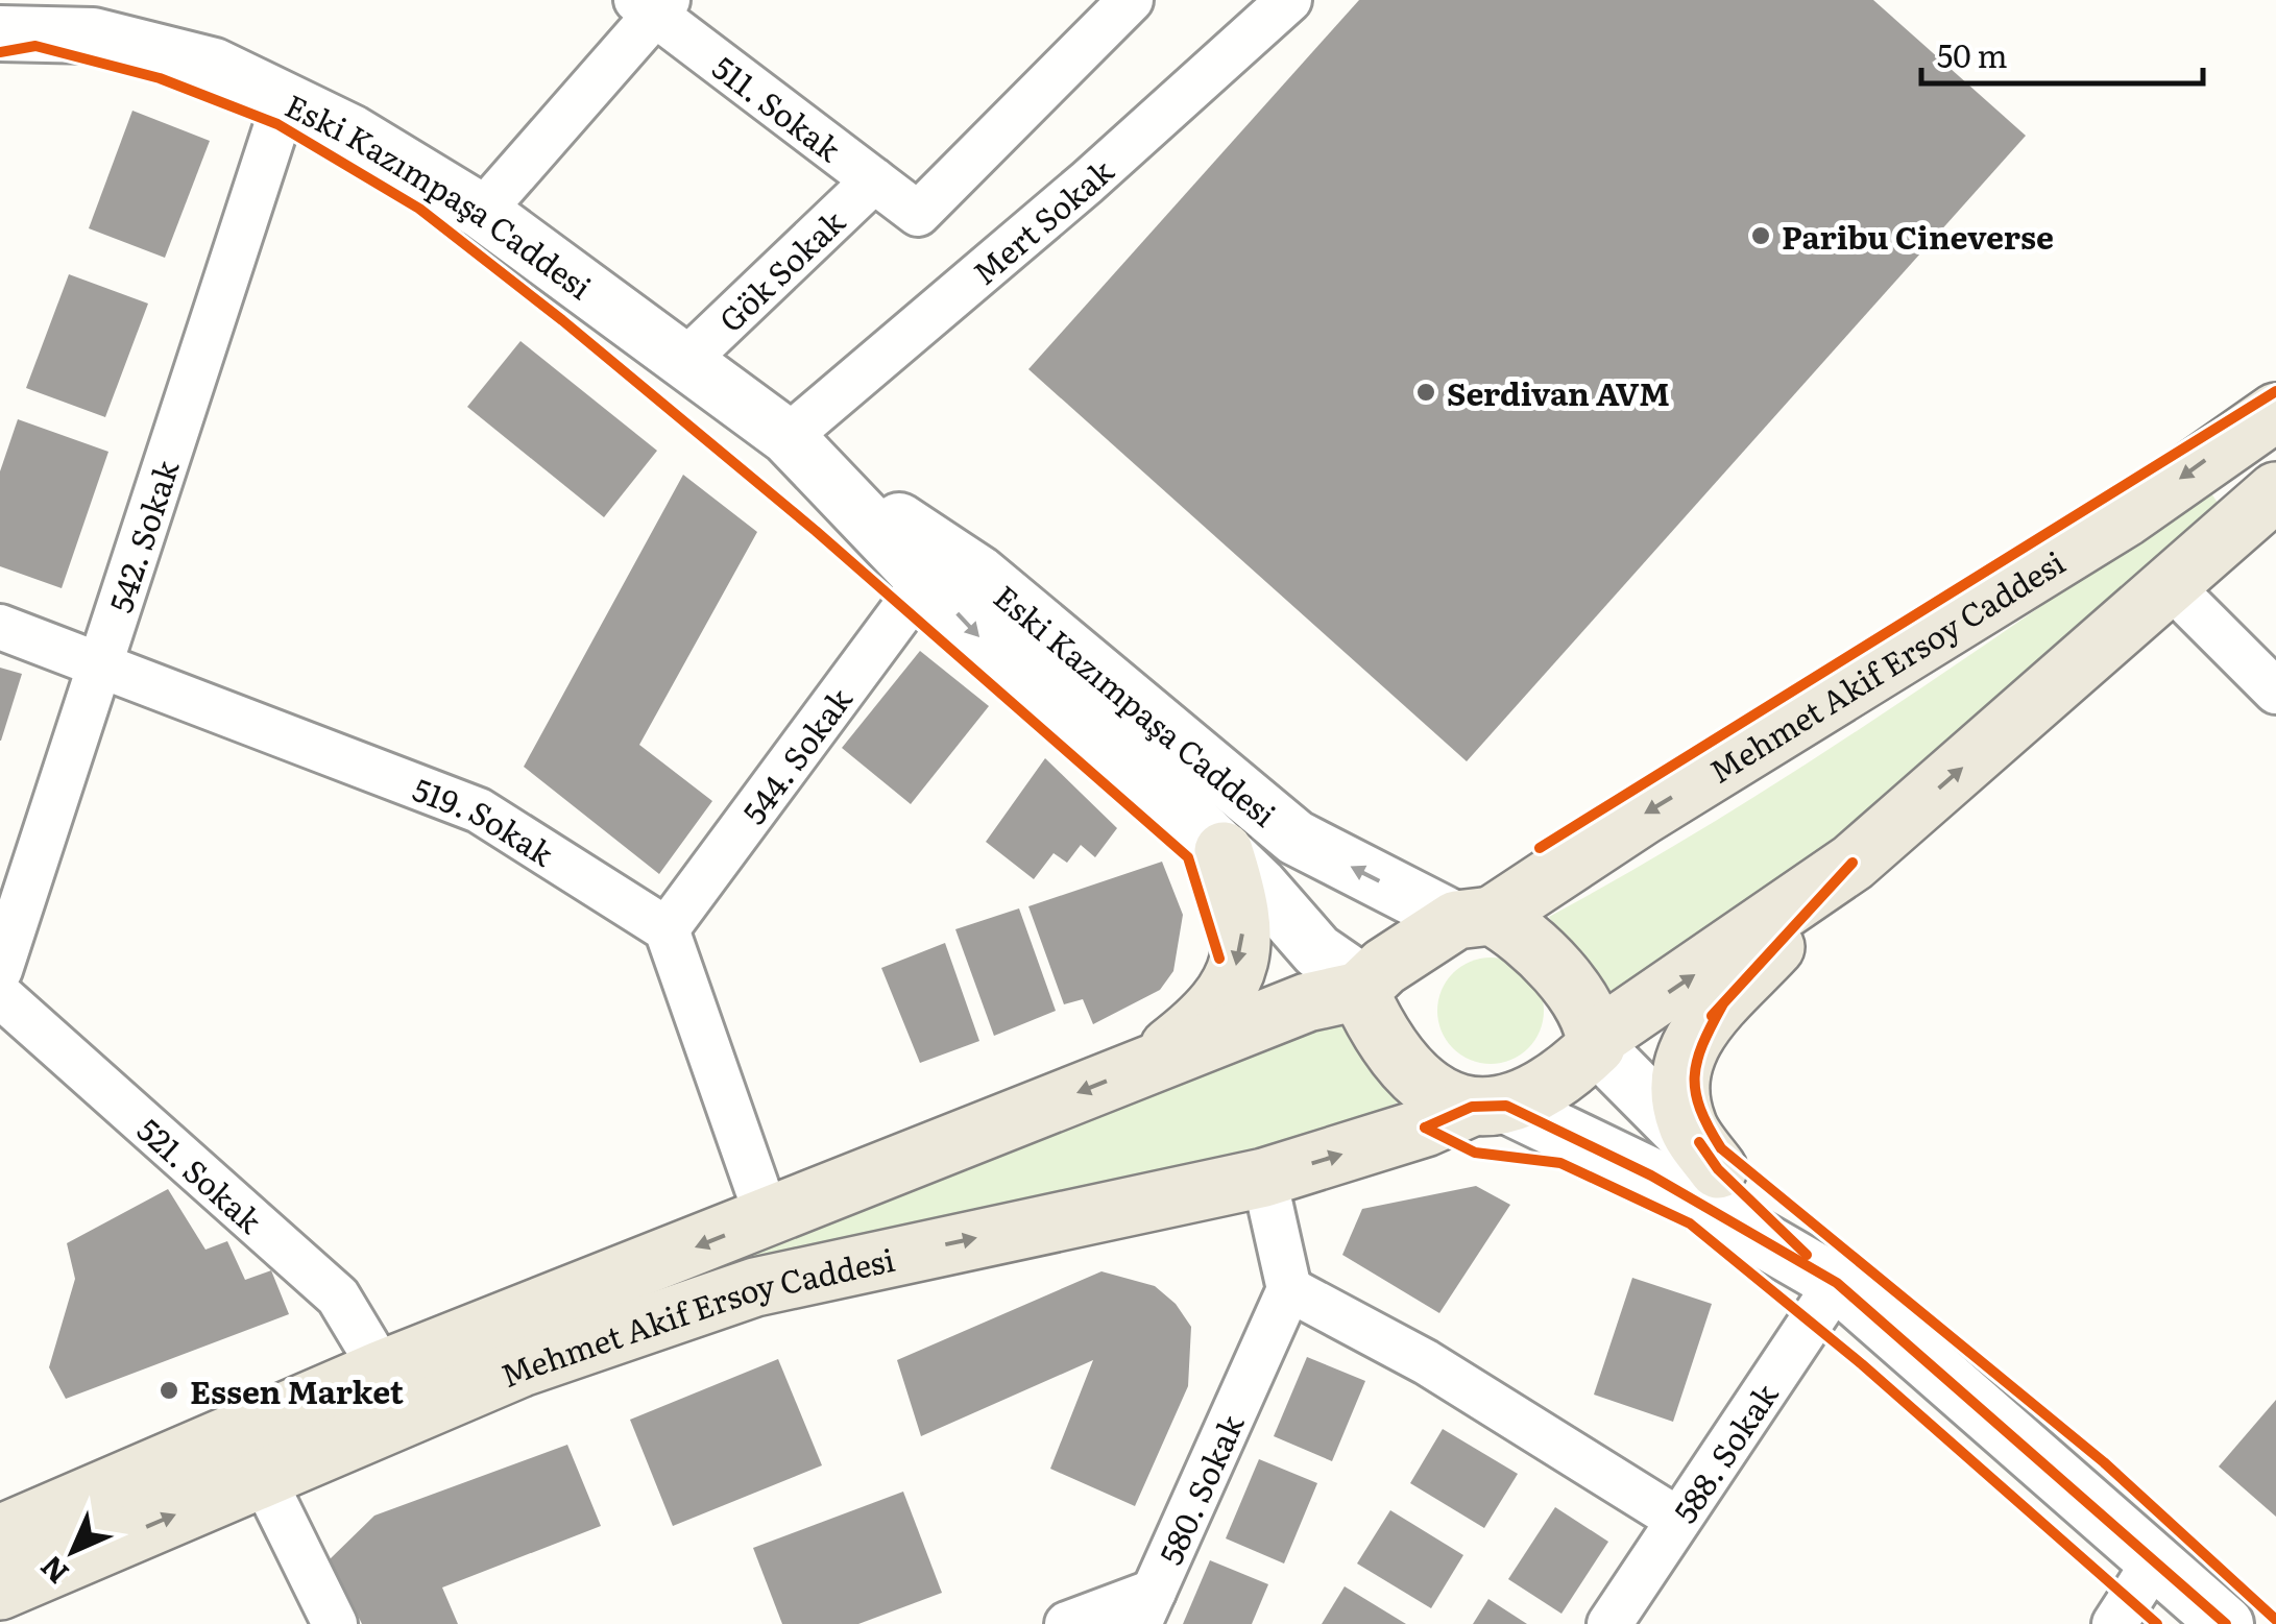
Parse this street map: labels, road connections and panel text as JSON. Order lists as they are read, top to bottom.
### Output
{
  "streets": {
    "main road": ["Mehmet Akif Ersoy Caddesi"],
    "street": [
      "511. Sokak",
      "Eski Kazımpaşa Caddesi",
      "Mert Sokak",
      "Gök Sokak",
      "542. Sokak",
      "544. Sokak",
      "519. Sokak",
      "521. Sokak",
      "588. Sokak",
      "580. Sokak"
    ]
  },
  "crossings": [
    ["511. Sokak", "Gök Sokak"],
    ["Eski Kazımpaşa Caddesi", "Mert Sokak"],
    ["Eski Kazımpaşa Caddesi", "Gök Sokak"],
    ["Eski Kazımpaşa Caddesi", "542. Sokak"],
    ["Eski Kazımpaşa Caddesi", "Mehmet Akif Ersoy Caddesi"],
    ["Eski Kazımpaşa Caddesi", "544. Sokak"],
    ["542. Sokak", "519. Sokak"],
    ["Mehmet Akif Ersoy Caddesi", "521. Sokak"],
    ["544. Sokak", "519. Sokak"]
  ],
  "places": ["Paribu Cineverse", "Serdivan AVM", "Essen Market"],
  "scale_bar": "50 m",
  "north": "bottom left"
}
